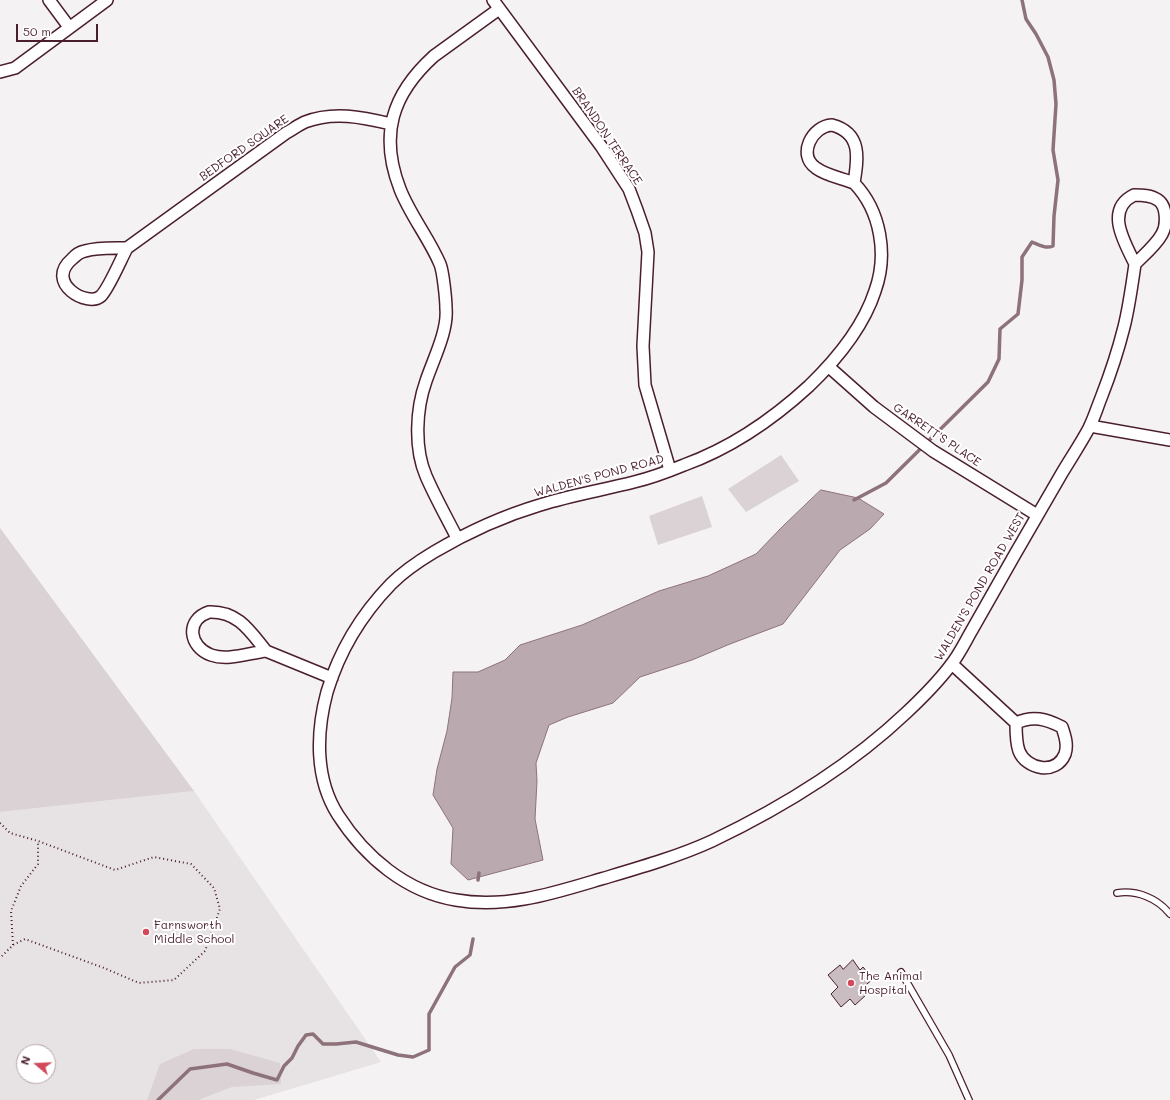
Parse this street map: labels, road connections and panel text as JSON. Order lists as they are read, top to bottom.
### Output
{
  "streets": {
    "street": [
      "BRANDON TERRACE",
      "BEDFORD SQUARE",
      "GARRETT'S PLACE",
      "WALDEN'S POND ROAD",
      "WALDEN'S POND ROAD WEST"
    ]
  },
  "crossings": [
    ["BRANDON TERRACE", "WALDEN'S POND ROAD"],
    ["GARRETT'S PLACE", "WALDEN'S POND ROAD"],
    ["GARRETT'S PLACE", "WALDEN'S POND ROAD WEST"],
    ["WALDEN'S POND ROAD", "WALDEN'S POND ROAD WEST"]
  ],
  "places": ["Farnsworth Middle School", "The Animal Hospital"],
  "scale_bar": "50 m",
  "north": "left"
}
